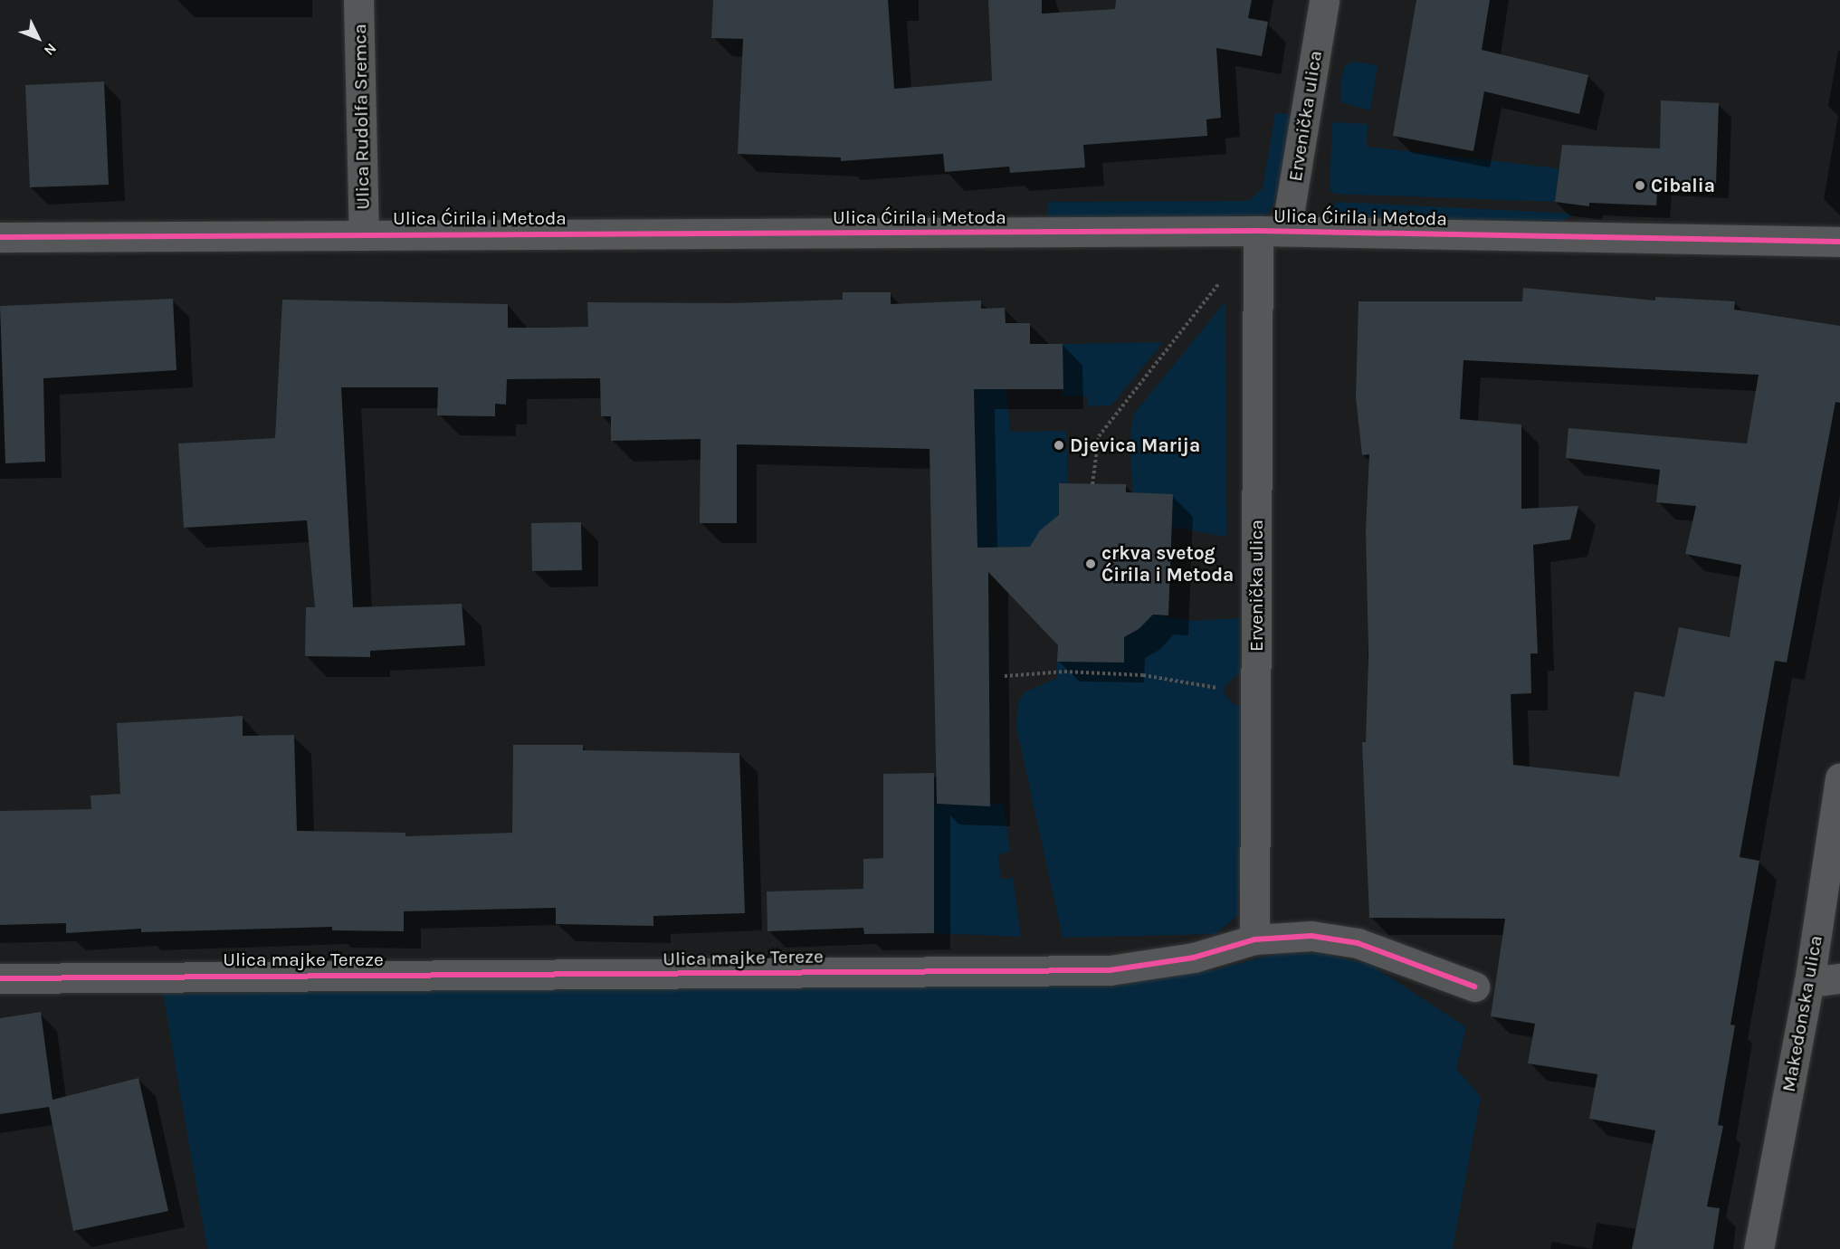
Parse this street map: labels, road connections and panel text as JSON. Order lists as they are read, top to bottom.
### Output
{
  "streets": {
    "street": [
      "Ervenička ulica",
      "Ulica Rudolfa Sremca",
      "Ulica Ćirila i Metoda",
      "Ulica majke Tereze",
      "Makedonska ulica"
    ]
  },
  "crossings": [
    ["Ervenička ulica", "Ulica Ćirila i Metoda"],
    ["Ervenička ulica", "Ulica majke Tereze"],
    ["Ulica Rudolfa Sremca", "Ulica Ćirila i Metoda"]
  ],
  "places": ["Cibalia", "Djevica Marija", "crkva svetog Ćirila i Metoda"],
  "north": "bottom right"
}
